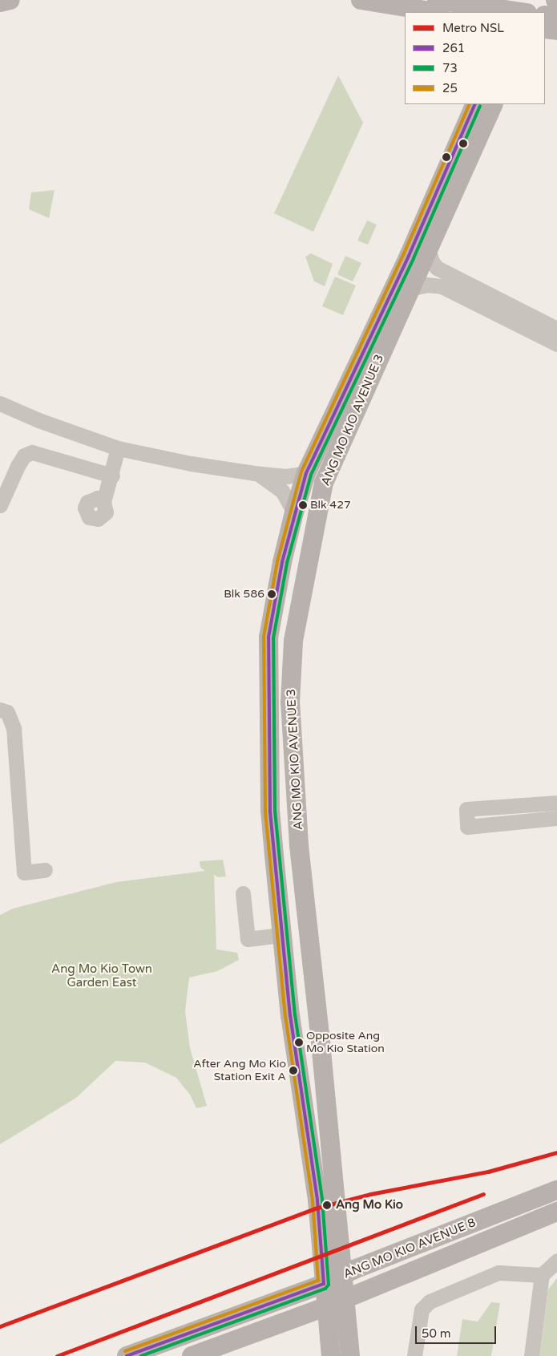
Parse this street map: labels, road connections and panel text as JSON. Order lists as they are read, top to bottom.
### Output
{
  "streets": {
    "main road": ["ANG MO KIO AVENUE 3", "ANG MO KIO AVENUE 8"]
  },
  "crossings": [
    ["ANG MO KIO AVENUE 3", "ANG MO KIO AVENUE 8"]
  ],
  "parks": ["Ang Mo Kio Town Garden East"],
  "places": [
    "Blk 427",
    "Blk 586",
    "Opposite Ang Mo Kio Station",
    "After Ang Mo Kio Station Exit A",
    "Ang Mo Kio"
  ],
  "lines": [
    "transit line 261",
    "transit line 25",
    "transit line 73",
    "metro line NSL"
  ],
  "legend": [
    "Metro NSL",
    "261",
    "73",
    "25"
  ],
  "scale_bar": "50 m"
}
